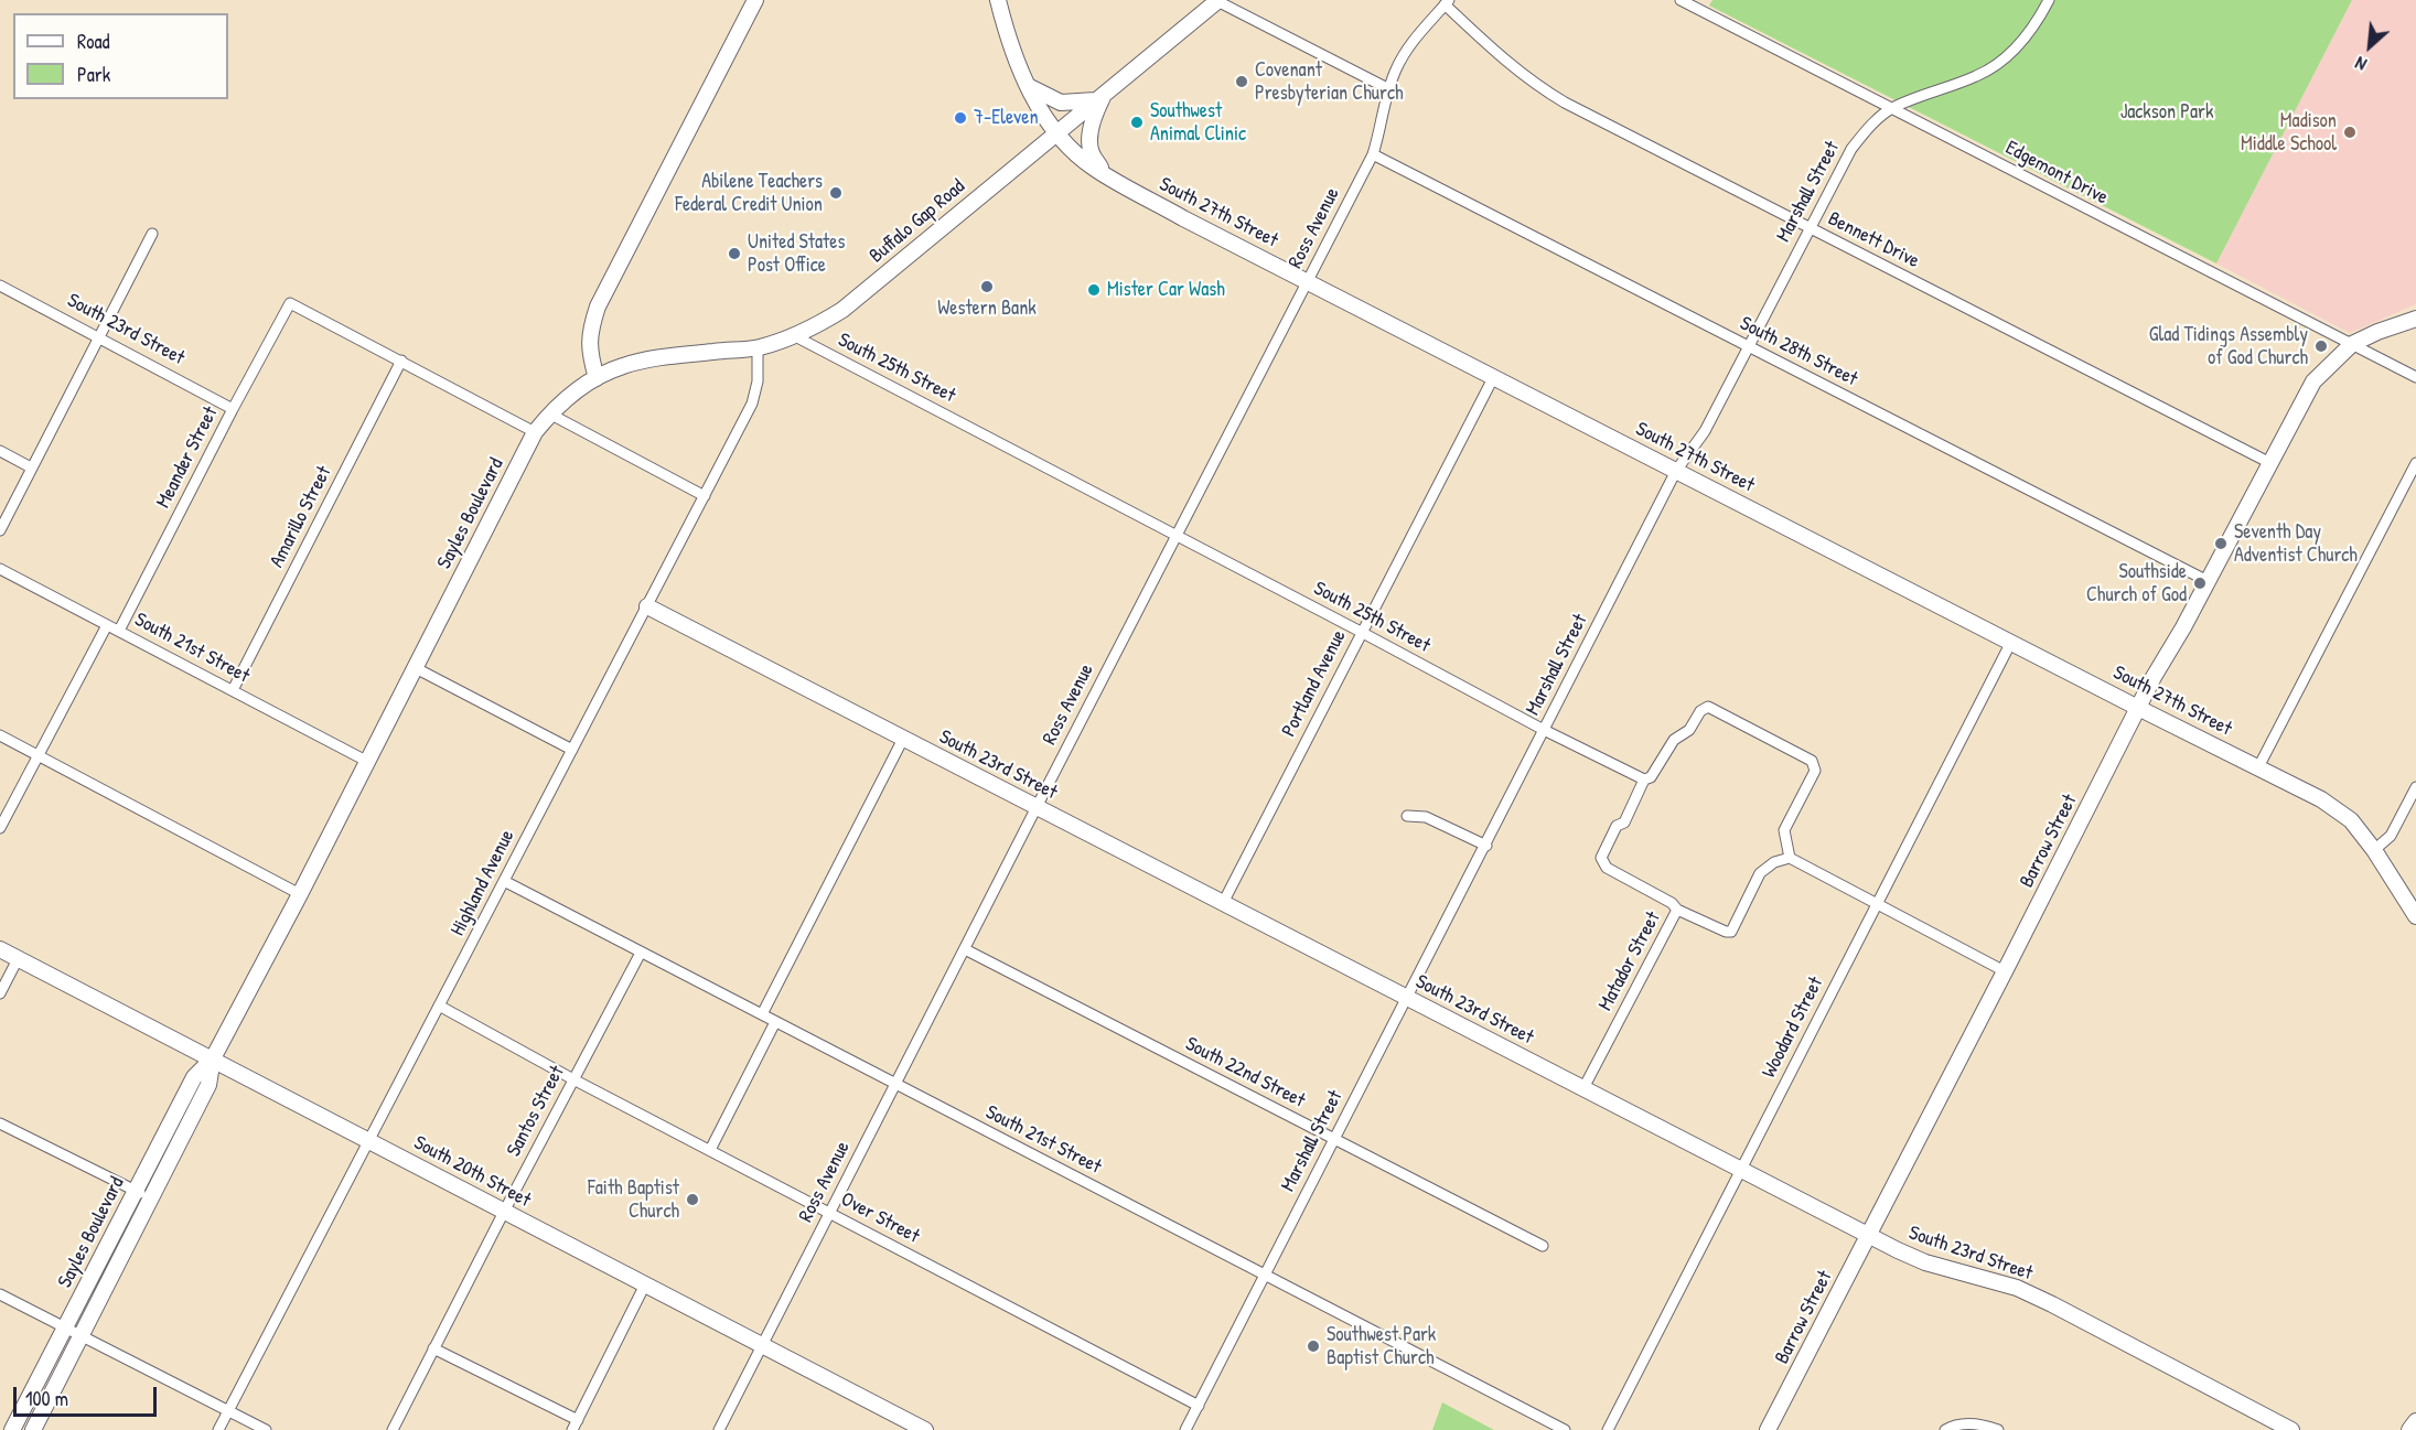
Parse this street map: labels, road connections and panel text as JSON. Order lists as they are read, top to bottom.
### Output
{
  "streets": {
    "main road": [
      "South 27th Street",
      "Buffalo Gap Road",
      "South 23rd Street",
      "Sayles Boulevard",
      "Barrow Street",
      "South 20th Street"
    ],
    "street": [
      "Edgemont Drive",
      "Marshall Street",
      "Ross Avenue",
      "Bennett Drive",
      "South 28th Street",
      "South 25th Street",
      "Meander Street",
      "Amarillo Street",
      "South 21st Street",
      "Portland Avenue",
      "Highland Avenue",
      "Matador Street",
      "Woodard Street",
      "South 22nd Street",
      "Santos Street",
      "Over Street"
    ]
  },
  "crossings": [
    ["Edgemont Drive", "Marshall Street"],
    ["Edgemont Drive", "Barrow Street"],
    ["Marshall Street", "South 27th Street"],
    ["Marshall Street", "Bennett Drive"],
    ["Marshall Street", "South 23rd Street"],
    ["Marshall Street", "South 28th Street"],
    ["Marshall Street", "South 25th Street"],
    ["Marshall Street", "South 21st Street"],
    ["Marshall Street", "South 22nd Street"],
    ["Marshall Street", "Over Street"],
    ["South 27th Street", "Buffalo Gap Road"],
    ["South 27th Street", "Ross Avenue"],
    ["South 27th Street", "Portland Avenue"],
    ["South 27th Street", "Barrow Street"],
    ["South 27th Street", "Woodard Street"],
    ["Buffalo Gap Road", "South 25th Street"],
    ["Buffalo Gap Road", "Sayles Boulevard"],
    ["Buffalo Gap Road", "Highland Avenue"],
    ["Ross Avenue", "Bennett Drive"],
    ["Ross Avenue", "South 23rd Street"],
    ["Ross Avenue", "South 28th Street"],
    ["Ross Avenue", "South 25th Street"],
    ["Ross Avenue", "South 21st Street"],
    ["Ross Avenue", "South 22nd Street"],
    ["Ross Avenue", "South 20th Street"],
    ["Ross Avenue", "Over Street"],
    ["Bennett Drive", "Barrow Street"],
    ["South 23rd Street", "Meander Street"],
    ["South 23rd Street", "Portland Avenue"],
    ["South 23rd Street", "Barrow Street"],
    ["South 23rd Street", "Highland Avenue"],
    ["South 23rd Street", "Matador Street"],
    ["South 23rd Street", "Woodard Street"],
    ["South 28th Street", "Barrow Street"],
    ["South 25th Street", "Portland Avenue"],
    ["South 25th Street", "Matador Street"],
    ["Meander Street", "Amarillo Street"],
    ["Meander Street", "South 21st Street"],
    ["Sayles Boulevard", "South 21st Street"],
    ["Sayles Boulevard", "South 20th Street"],
    ["Amarillo Street", "South 21st Street"],
    ["South 21st Street", "Highland Avenue"],
    ["South 21st Street", "Santos Street"],
    ["Highland Avenue", "South 20th Street"],
    ["Highland Avenue", "Over Street"],
    ["Santos Street", "South 20th Street"],
    ["Santos Street", "Over Street"]
  ],
  "parks": ["Jackson Park"],
  "places": [
    "Covenant Presbyterian Church",
    "7-Eleven",
    "Southwest Animal Clinic",
    "Madison Middle School",
    "Abilene Teachers Federal Credit Union",
    "United States Post Office",
    "Western Bank",
    "Mister Car Wash",
    "Glad Tidings Assembly of God Church",
    "Seventh Day Adventist Church",
    "Southside Church of God",
    "Faith Baptist Church",
    "Southwest Park Baptist Church"
  ],
  "legend": ["Road", "Park"],
  "scale_bar": "100 m",
  "north": "bottom left"
}
